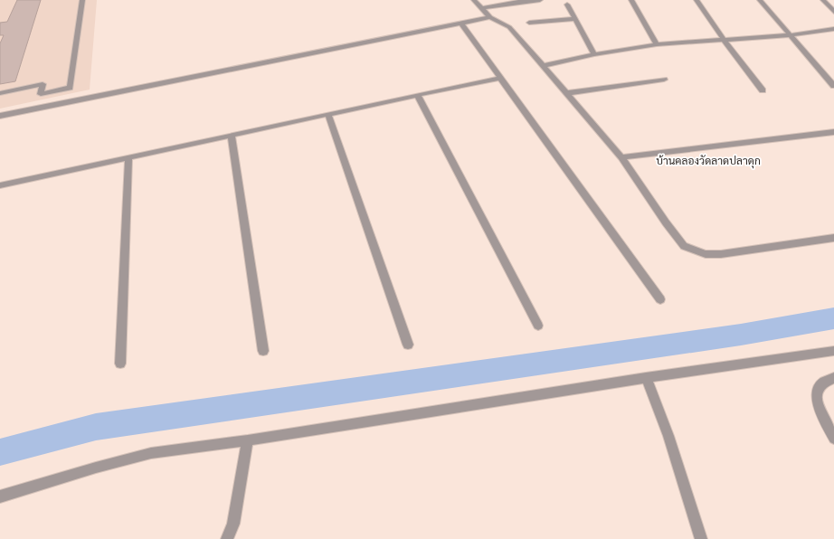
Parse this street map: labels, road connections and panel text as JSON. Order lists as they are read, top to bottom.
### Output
{
  "districts": ["บ้านคลองวัดลาดปลาดุก"]
}
